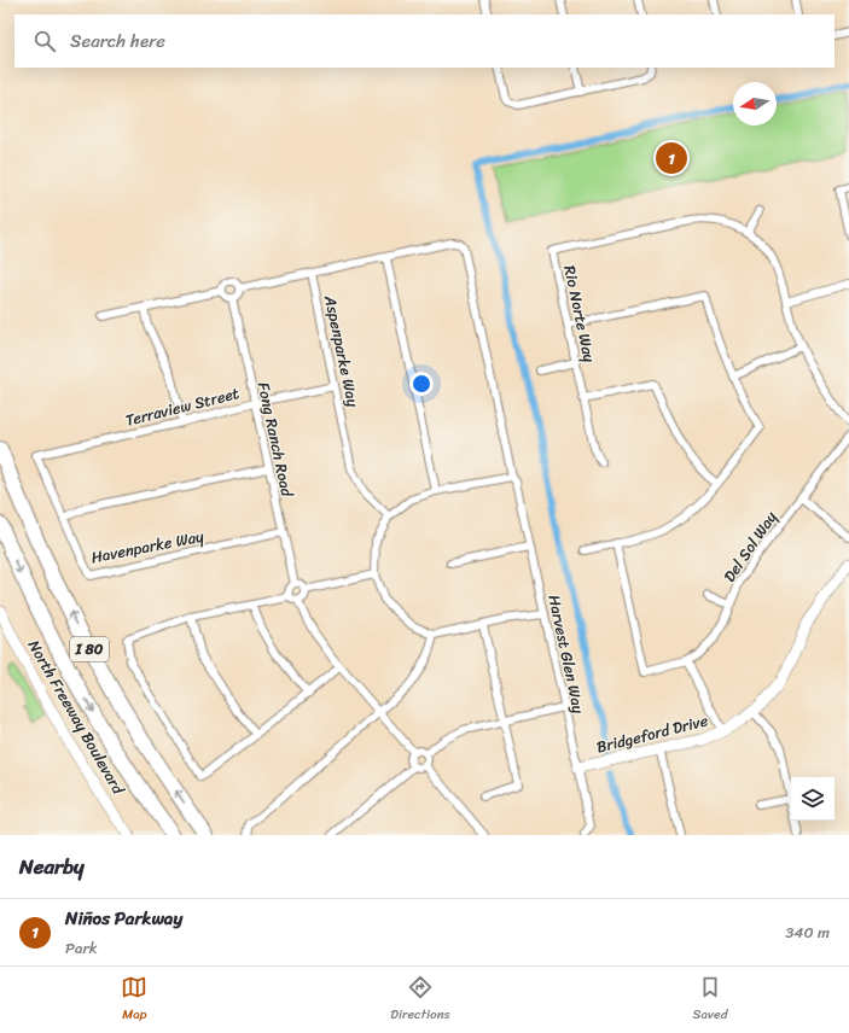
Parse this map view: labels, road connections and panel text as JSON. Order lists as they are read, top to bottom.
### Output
{
  "streets": {
    "highway": ["I 80"],
    "street": [
      "Rio Norte Way",
      "Aspenparke Way",
      "Terraview Street",
      "Fong Ranch Road",
      "Havenparke Way",
      "Del Sol Way",
      "Harvest Glen Way",
      "North Freeway Boulevard",
      "Bridgeford Drive"
    ]
  },
  "crossings": [
    ["Aspenparke Way", "Terraview Street"],
    ["Aspenparke Way", "Harvest Glen Way"],
    ["Terraview Street", "Fong Ranch Road"],
    ["Terraview Street", "Havenparke Way"],
    ["Fong Ranch Road", "Havenparke Way"],
    ["Harvest Glen Way", "Bridgeford Drive"]
  ],
  "north": "left",
  "page": {
    "search": "Search here",
    "pins": "1",
    "heading": "Nearby",
    "list": [
      {
        "mark": "1",
        "name": "Niños Parkway",
        "note": "Park",
        "value": "340 m"
      }
    ],
    "nav": ["Map", "Directions", "Saved"]
  }
}
